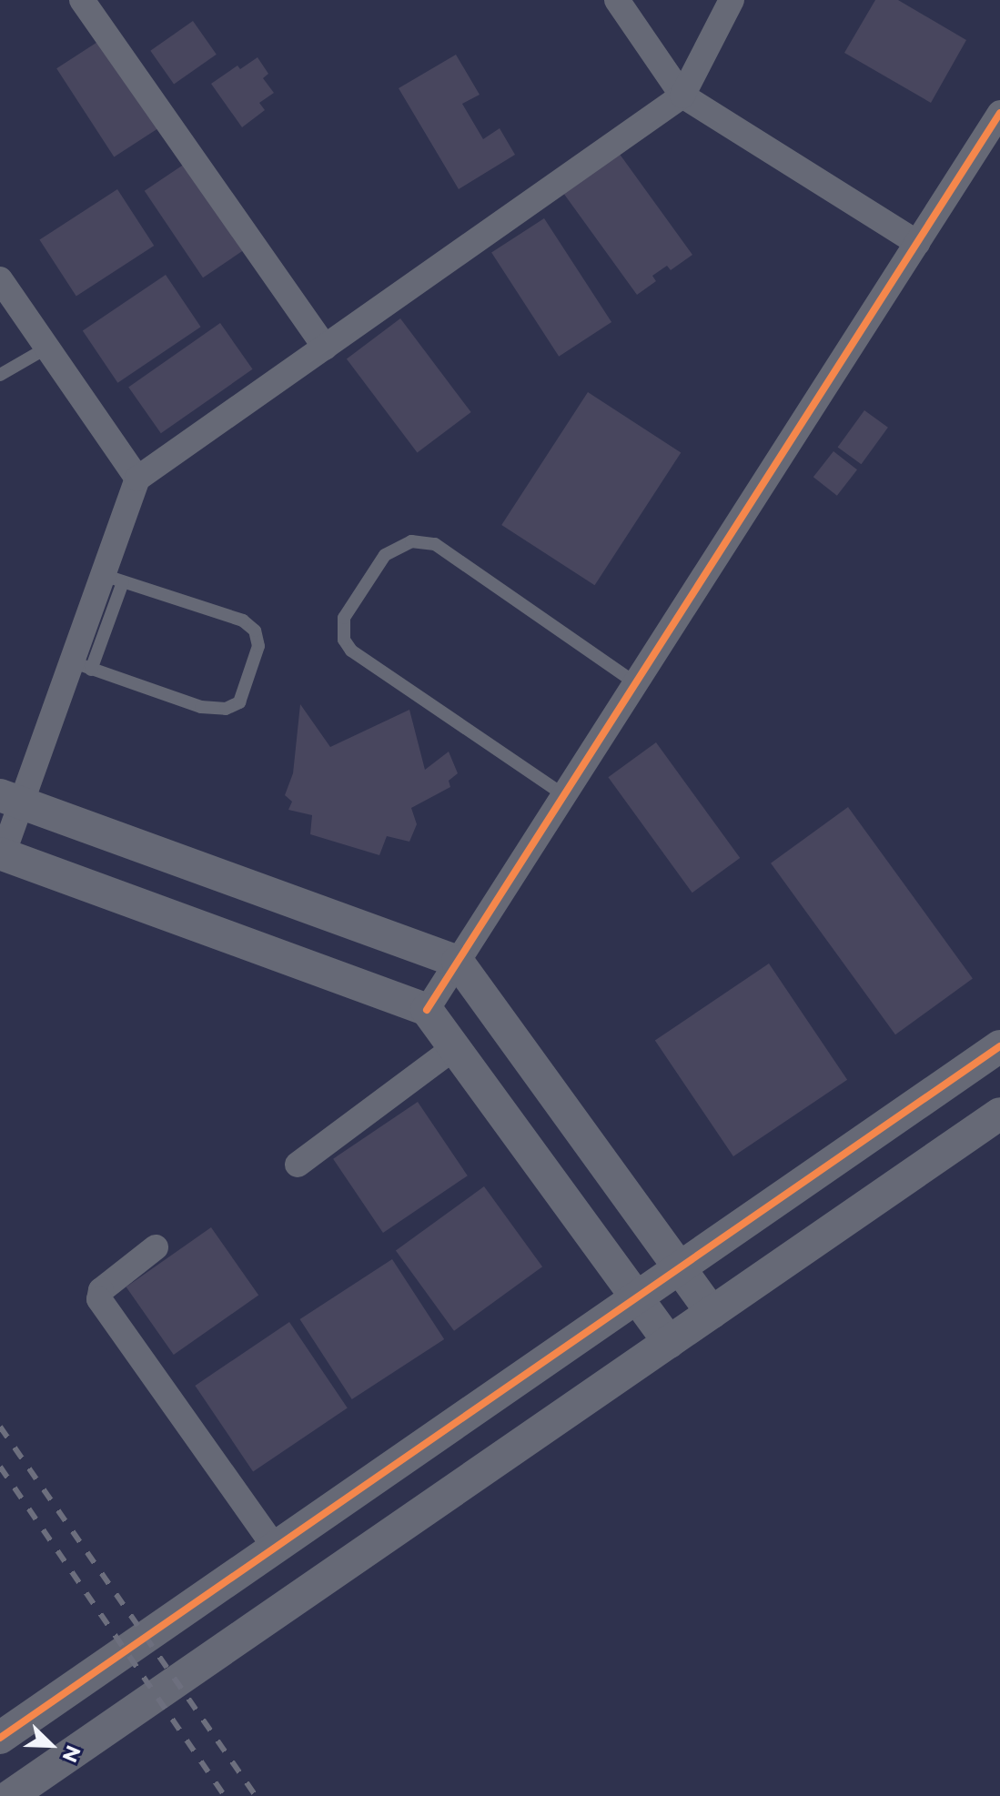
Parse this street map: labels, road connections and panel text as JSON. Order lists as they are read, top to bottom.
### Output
{
  "north": "bottom right"
}
